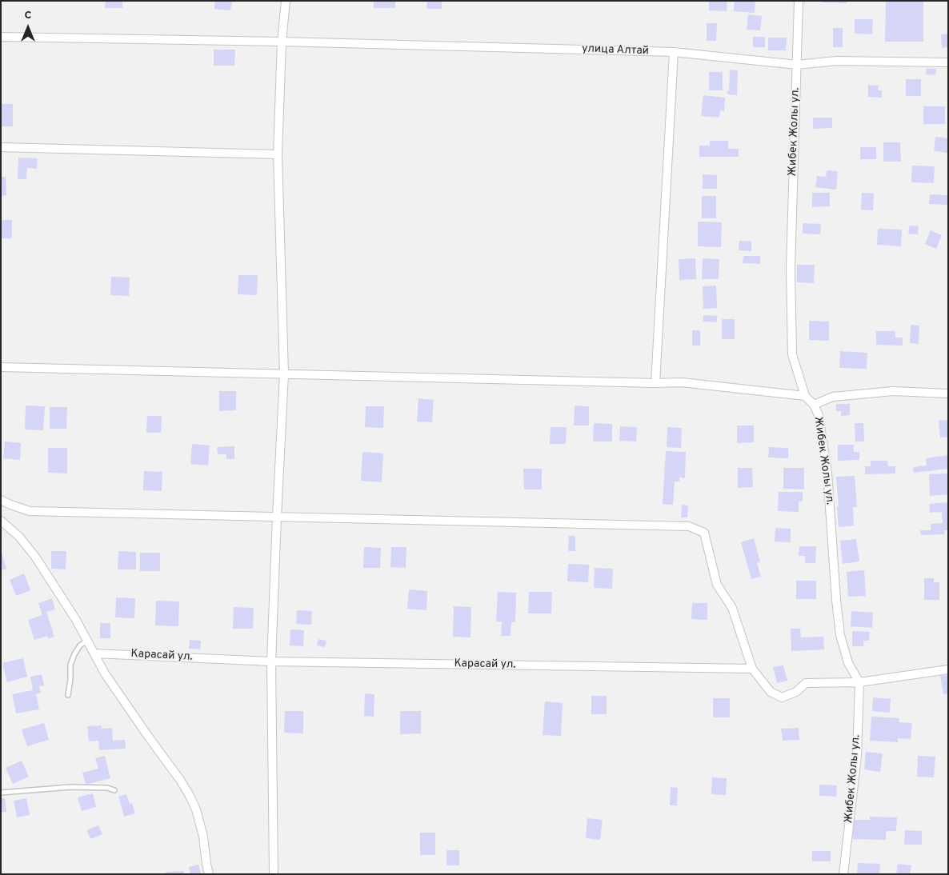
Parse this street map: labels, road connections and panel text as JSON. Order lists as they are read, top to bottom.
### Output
{
  "streets": {
    "street": ["улица Алтай", "Жибек Жолы ул.", "Карасай ул."]
  },
  "crossings": [
    ["улица Алтай", "Жибек Жолы ул."]
  ],
  "north": "top"
}
